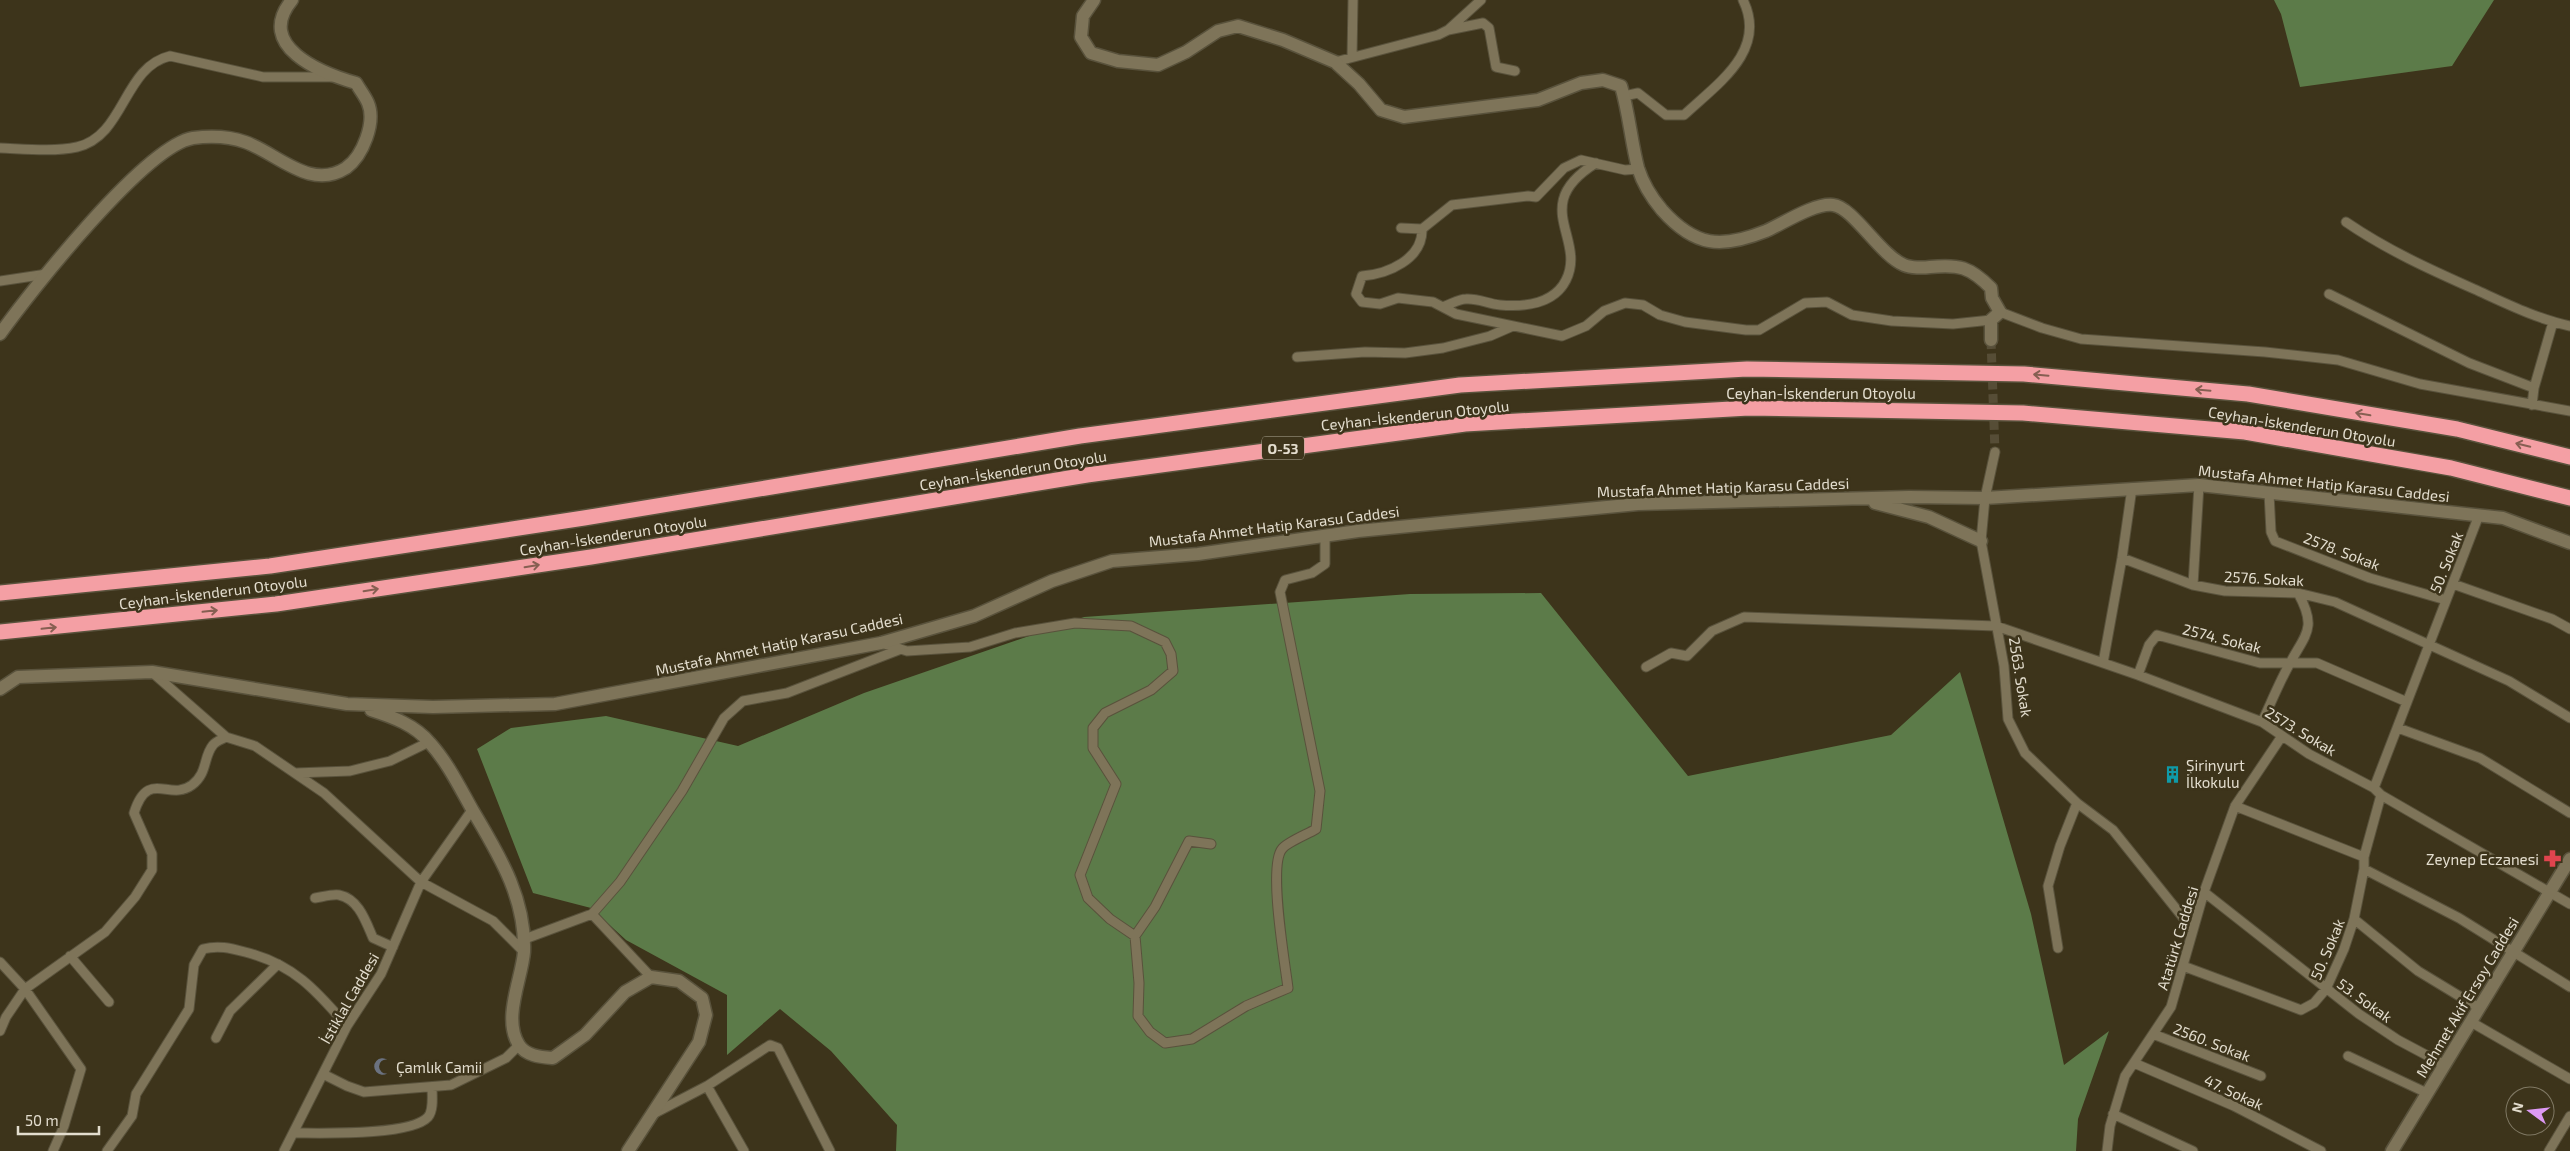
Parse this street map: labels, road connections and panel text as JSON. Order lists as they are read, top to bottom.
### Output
{
  "streets": {
    "highway": ["Ceyhan-İskenderun Otoyolu", "O-53"],
    "street": [
      "Mustafa Ahmet Hatip Karasu Caddesi",
      "2578. Sokak",
      "50. Sokak",
      "2576. Sokak",
      "2574. Sokak",
      "2563. Sokak",
      "2573. Sokak",
      "Atatürk Caddesi",
      "Mehmet Akif Ersoy Caddesi",
      "İstiklal Caddesi",
      "53. Sokak",
      "2560. Sokak",
      "47. Sokak"
    ]
  },
  "crossings": [
    ["Mustafa Ahmet Hatip Karasu Caddesi", "2578. Sokak"],
    ["Mustafa Ahmet Hatip Karasu Caddesi", "50. Sokak"],
    ["Mustafa Ahmet Hatip Karasu Caddesi", "2563. Sokak"],
    ["2578. Sokak", "50. Sokak"],
    ["50. Sokak", "2576. Sokak"],
    ["50. Sokak", "2574. Sokak"],
    ["50. Sokak", "2573. Sokak"],
    ["50. Sokak", "Atatürk Caddesi"],
    ["50. Sokak", "53. Sokak"],
    ["2574. Sokak", "2573. Sokak"],
    ["2563. Sokak", "2573. Sokak"],
    ["2563. Sokak", "Atatürk Caddesi"],
    ["2573. Sokak", "Atatürk Caddesi"],
    ["2573. Sokak", "Mehmet Akif Ersoy Caddesi"],
    ["Atatürk Caddesi", "53. Sokak"],
    ["Atatürk Caddesi", "2560. Sokak"],
    ["Atatürk Caddesi", "47. Sokak"],
    ["Mehmet Akif Ersoy Caddesi", "53. Sokak"]
  ],
  "places": {
    "building": ["Şirinyurt İlkokulu"],
    "pharmacy": ["Zeynep Eczanesi"],
    "mosque": ["Çamlık Camii"]
  },
  "scale_bar": "50 m",
  "north": "left"
}
